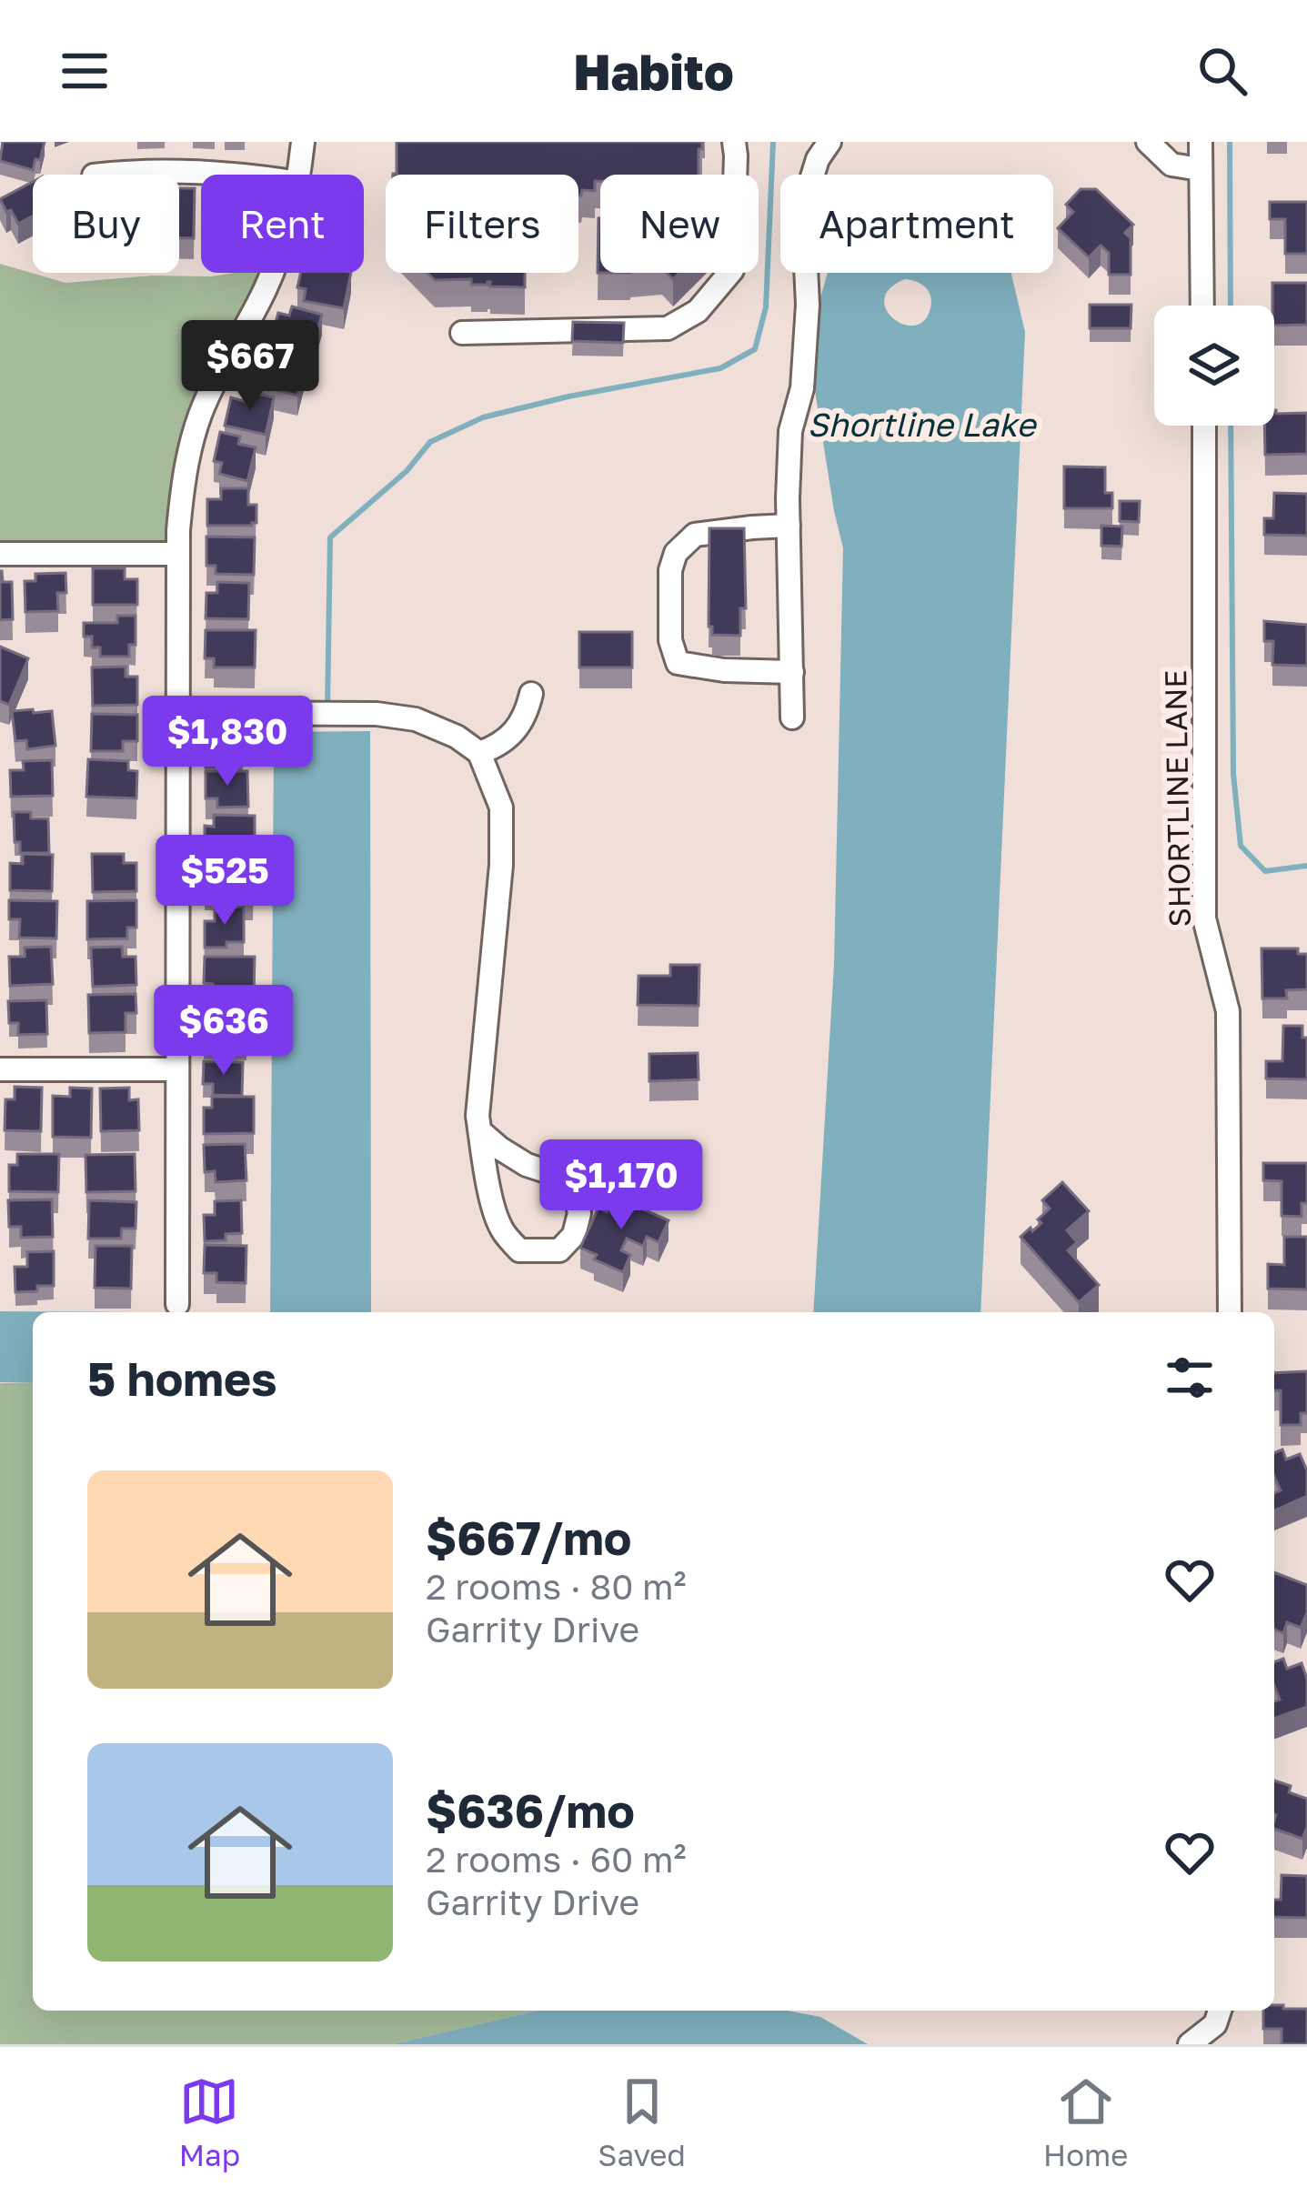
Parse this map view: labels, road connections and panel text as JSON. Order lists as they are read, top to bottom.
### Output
{
  "streets": {
    "street": ["SHORTLINE LANE"]
  },
  "water": ["Shortline Lake"],
  "page": {
    "header": "Habito",
    "chip": [
      "Buy",
      "Rent",
      "Filters",
      "New",
      "Apartment"
    ],
    "price": [
      "$667",
      "$1,830",
      "$525",
      "$636",
      "$1,170"
    ],
    "heading": "5 homes",
    "list": [
      {
        "name": "$667/mo",
        "note": "2 rooms · 80 m² · Garrity Drive"
      },
      {
        "name": "$636/mo",
        "note": "2 rooms · 60 m² · Garrity Drive"
      }
    ],
    "tabs": ["Map", "Saved", "Home"]
  }
}
